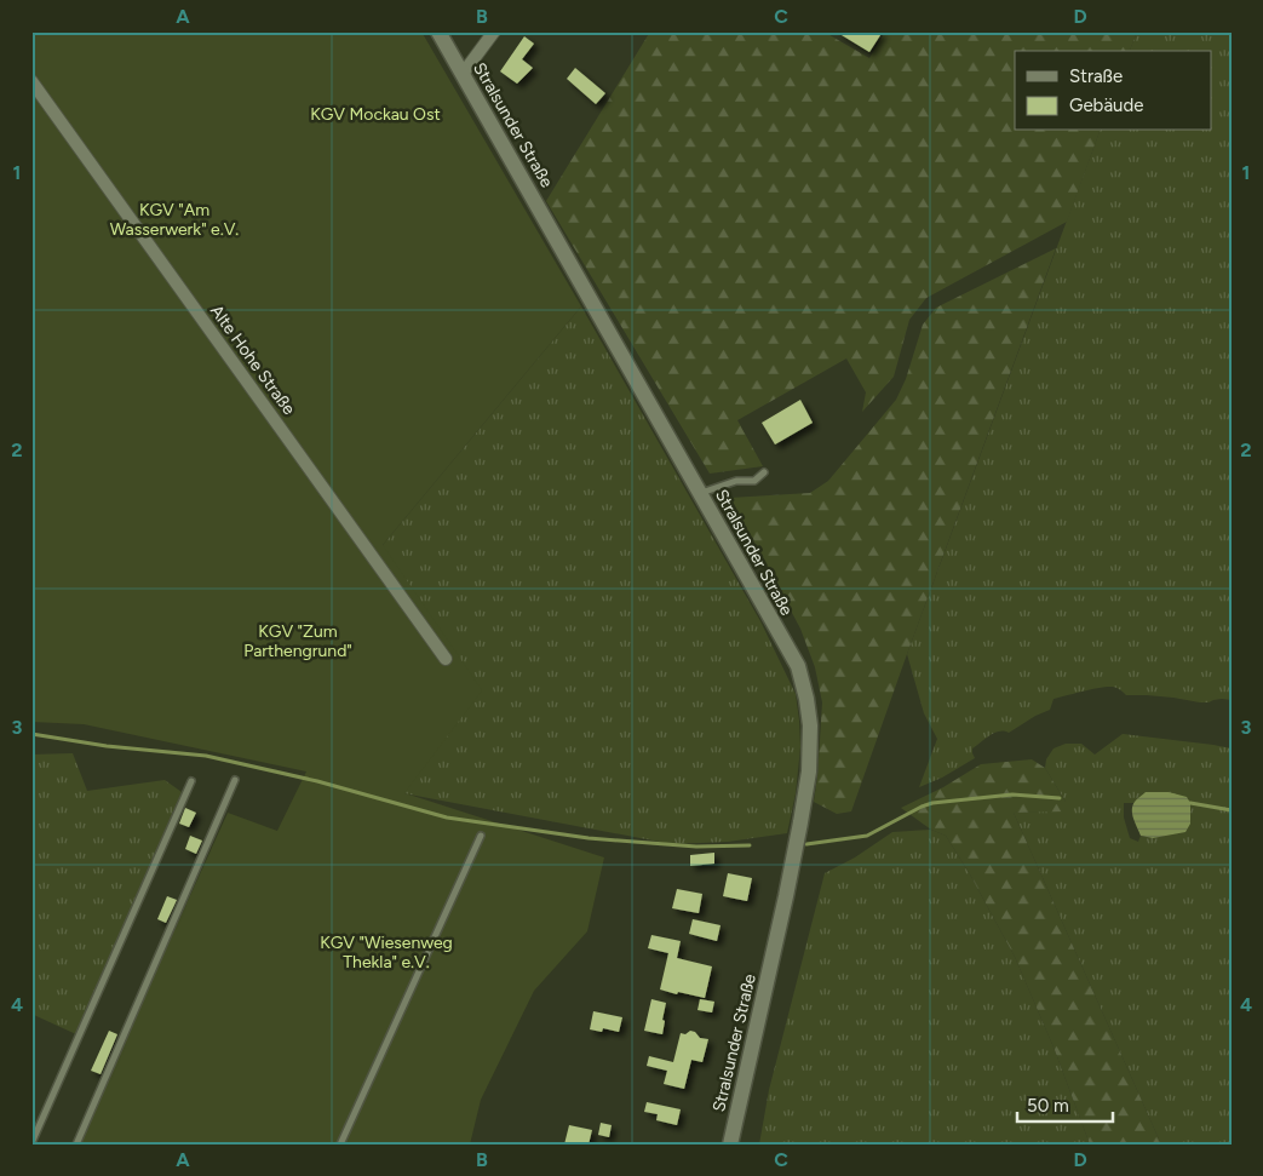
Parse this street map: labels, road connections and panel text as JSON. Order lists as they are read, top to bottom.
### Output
{
  "streets": {
    "street": ["Stralsunder Straße", "Alte Hohe Straße"]
  },
  "parks": [
    "KGV Mockau Ost",
    "KGV \"Am Wasserwerk\" e.V.",
    "KGV \"Zum Parthengrund\"",
    "KGV \"Wiesenweg Thekla\" e.V."
  ],
  "legend": ["Straße", "Gebäude"],
  "scale_bar": "50 m",
  "grid": {
    "columns": [
      "A",
      "B",
      "C",
      "D"
    ],
    "rows": [
      "1",
      "2",
      "3",
      "4"
    ]
  }
}
